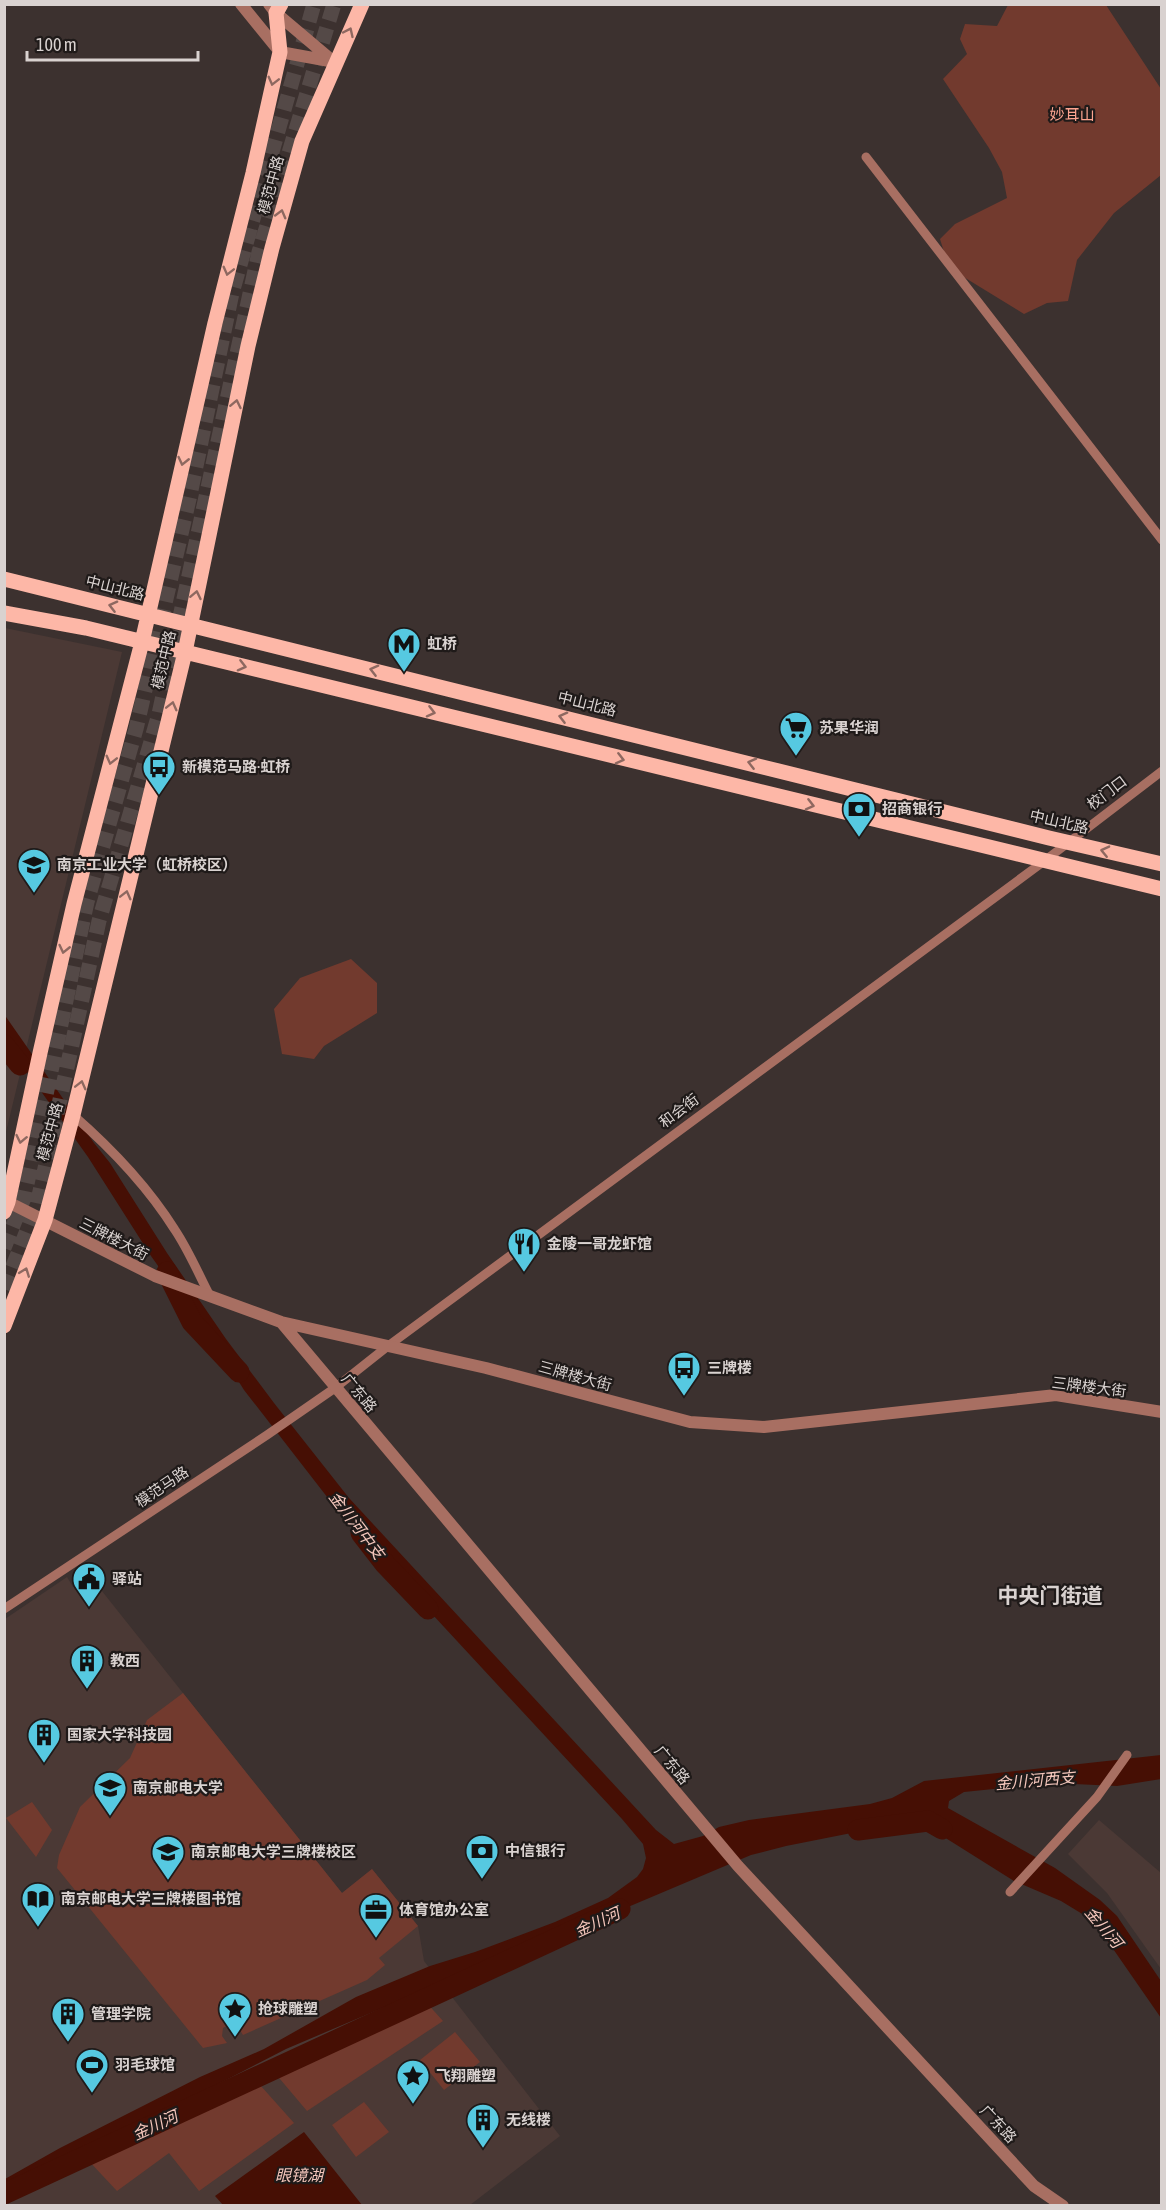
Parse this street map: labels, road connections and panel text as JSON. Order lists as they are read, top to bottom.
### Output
{
  "streets": {
    "main road": ["模范中路", "中山北路"],
    "street": [
      "校门口",
      "和会街",
      "三牌楼大街",
      "广东路",
      "模范马路"
    ]
  },
  "crossings": [
    ["模范中路", "中山北路"],
    ["模范中路", "三牌楼大街"],
    ["中山北路", "校门口"],
    ["校门口", "和会街"],
    ["和会街", "三牌楼大街"],
    ["和会街", "广东路"],
    ["和会街", "模范马路"],
    ["三牌楼大街", "广东路"],
    ["广东路", "模范马路"]
  ],
  "districts": ["中央门街道"],
  "water": [
    "金川河中支",
    "金川河西支",
    "金川河",
    "眼镜湖"
  ],
  "parks": ["妙耳山"],
  "places": {
    "metro station": ["虹桥"],
    "supermarket": ["苏果华润"],
    "bus stop": ["新模范马路·虹桥", "三牌楼"],
    "bank": ["招商银行", "中信银行"],
    "school or university": ["南京工业大学（虹桥校区）", "南京邮电大学", "南京邮电大学三牌楼校区"],
    "restaurant": ["金陵一哥龙虾馆"],
    "public building": ["驿站"],
    "building": [
      "教西",
      "国家大学科技园",
      "管理学院",
      "无线楼"
    ],
    "library": ["南京邮电大学三牌楼图书馆"],
    "office": ["体育馆办公室"],
    "place": ["抢球雕塑", "飞翔雕塑"],
    "sports": ["羽毛球馆"]
  },
  "scale_bar": "100 m"
}
